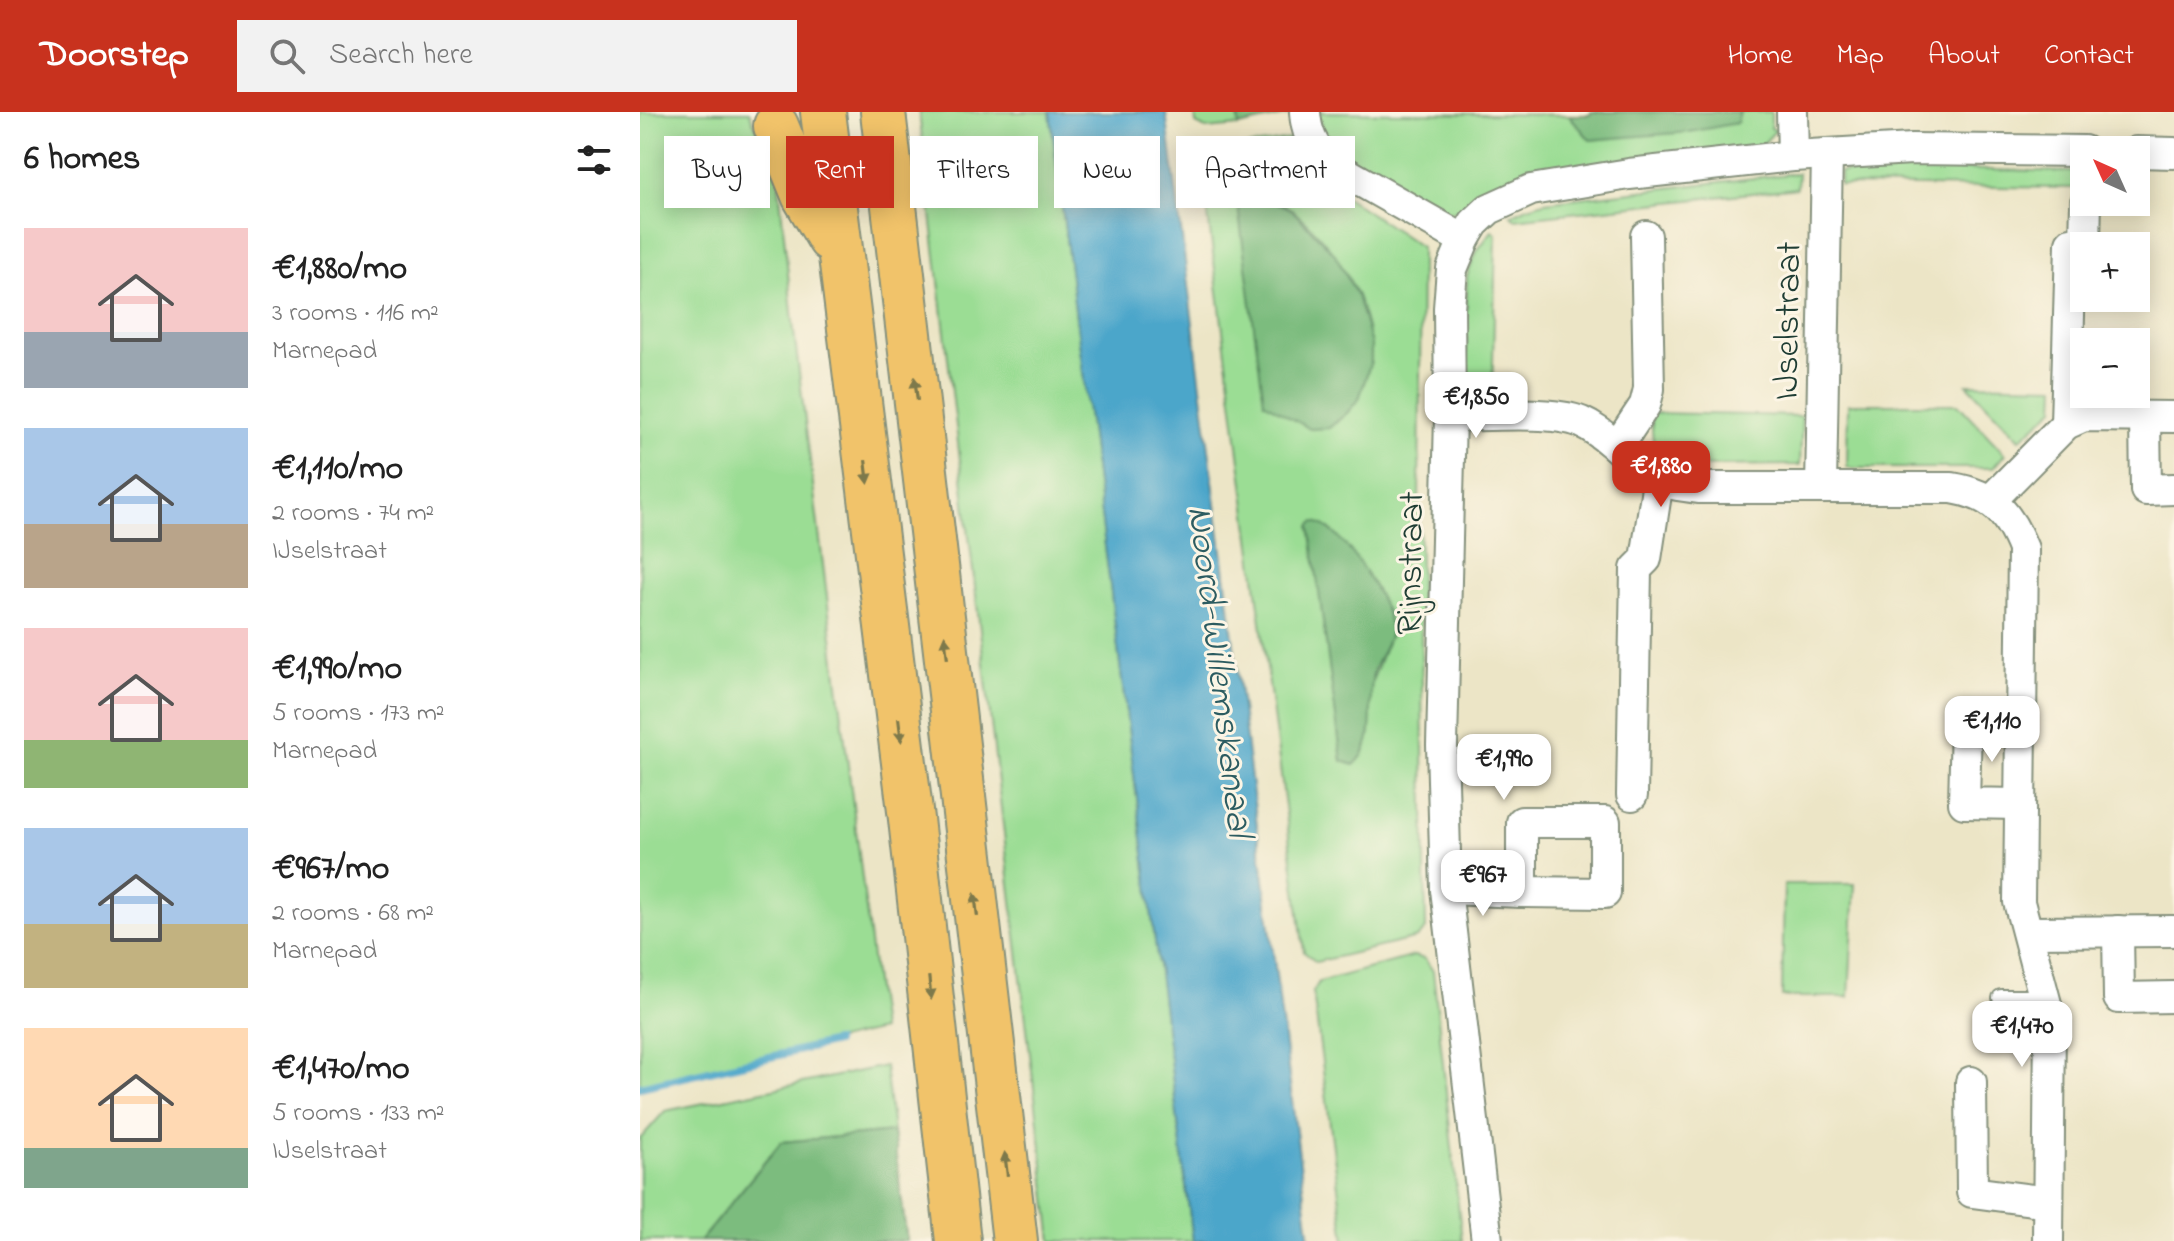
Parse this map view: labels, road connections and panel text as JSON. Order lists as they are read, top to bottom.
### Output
{
  "streets": {
    "street": ["IJselstraat", "Rijnstraat"]
  },
  "crossings": [
    ["IJselstraat", "Rijnstraat"]
  ],
  "water": ["Noord-Willemskanaal"],
  "north": "top left",
  "page": {
    "header": "Doorstep",
    "search": "Search here",
    "nav": [
      "Home",
      "Map",
      "About",
      "Contact"
    ],
    "heading": "6 homes",
    "map_buttons": ["+", "−"],
    "chip": [
      "Buy",
      "Rent",
      "Filters",
      "New",
      "Apartment"
    ],
    "list": [
      {
        "name": "€1,880/mo",
        "note": "3 rooms · 116 m² · Marnepad"
      },
      {
        "name": "€1,110/mo",
        "note": "2 rooms · 74 m² · IJselstraat"
      },
      {
        "name": "€1,990/mo",
        "note": "5 rooms · 173 m² · Marnepad"
      },
      {
        "name": "€967/mo",
        "note": "2 rooms · 68 m² · Marnepad"
      },
      {
        "name": "€1,470/mo",
        "note": "5 rooms · 133 m² · IJselstraat"
      }
    ],
    "price": [
      "€1,850",
      "€1,880",
      "€1,110",
      "€1,990",
      "€967",
      "€1,470"
    ]
  }
}
